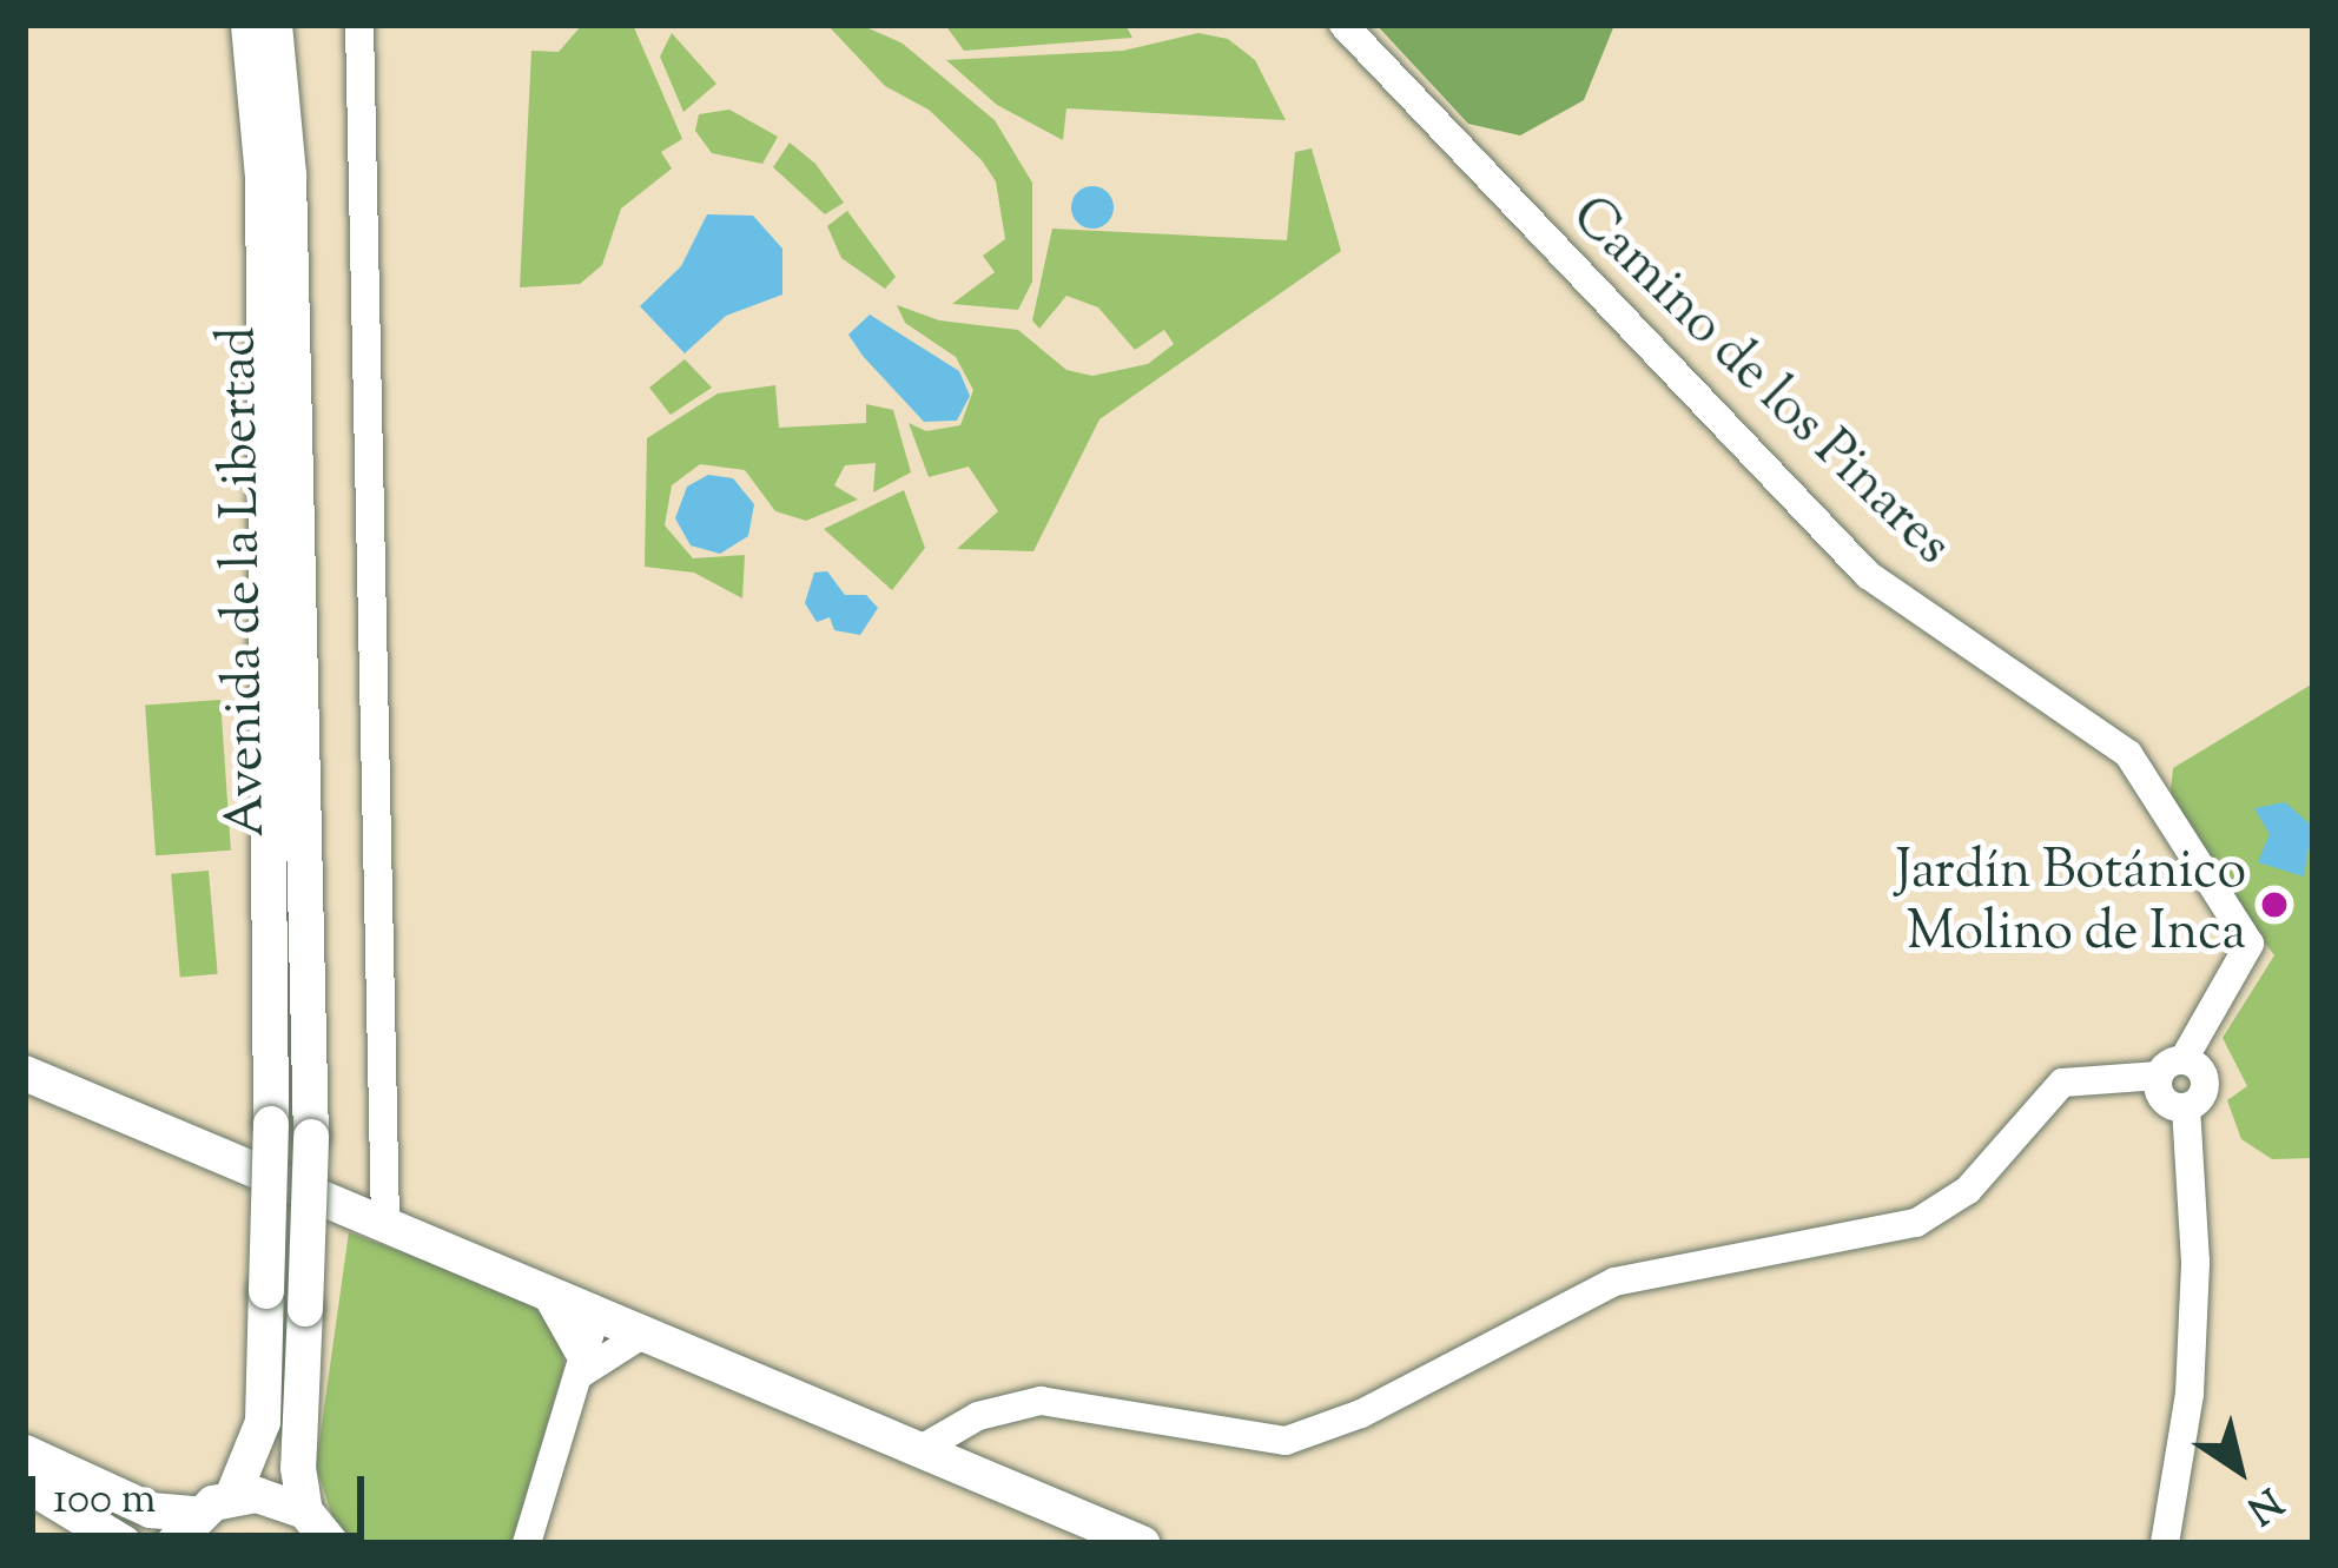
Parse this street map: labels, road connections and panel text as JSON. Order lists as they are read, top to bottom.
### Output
{
  "streets": {
    "main road": ["Avenida de la Libertad"],
    "street": ["Camino de los Pinares"]
  },
  "places": ["Jardín Botánico Molino de Inca"],
  "scale_bar": "100 m",
  "north": "bottom right"
}
